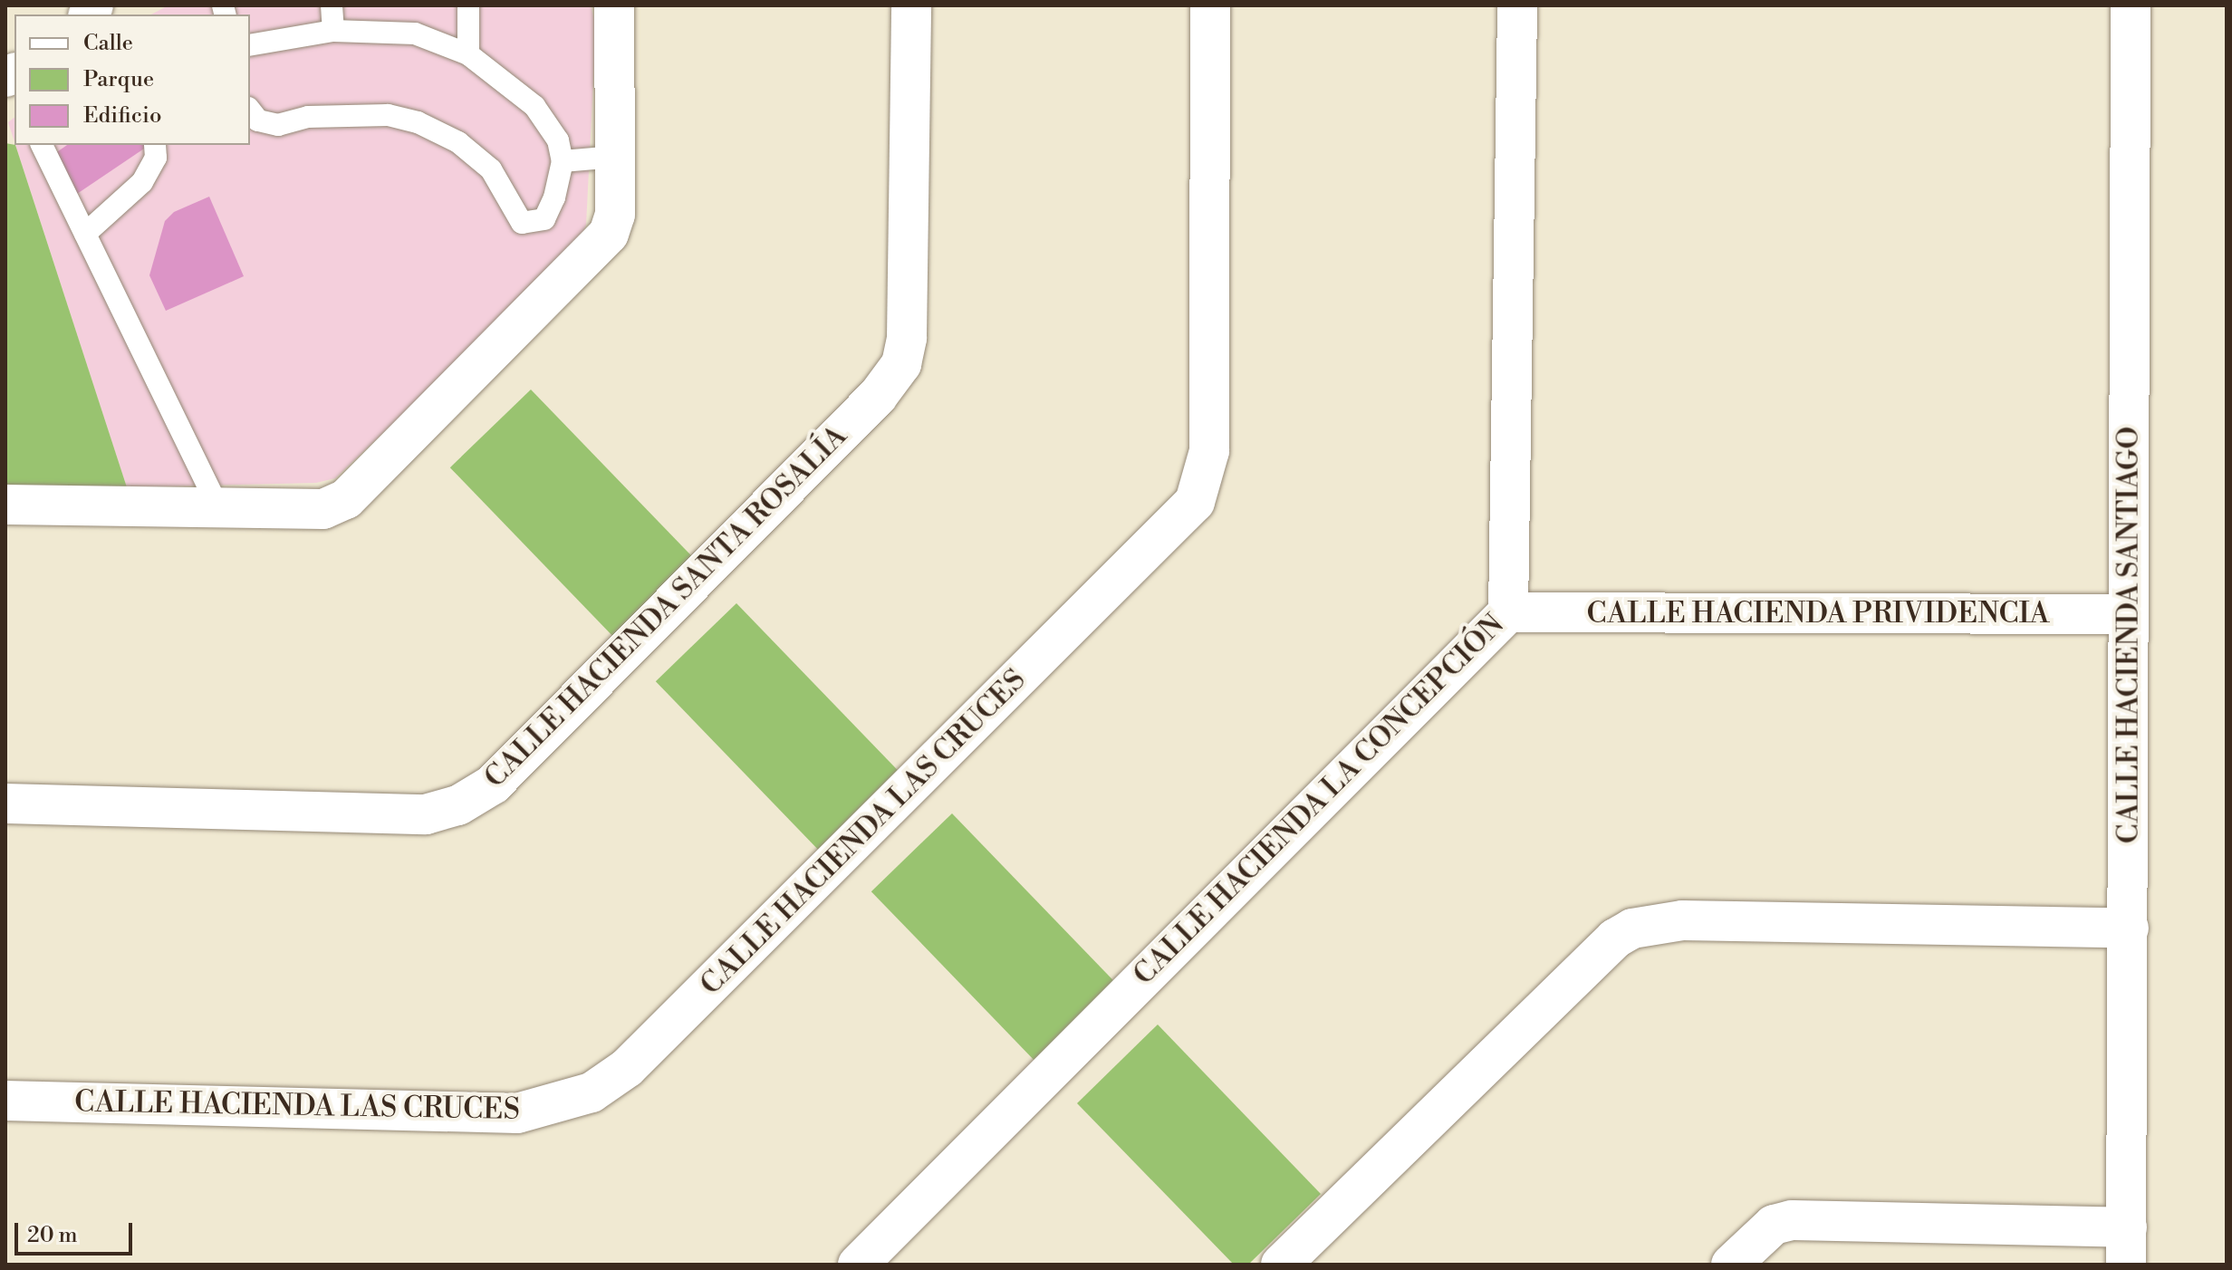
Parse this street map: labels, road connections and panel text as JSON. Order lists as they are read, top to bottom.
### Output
{
  "streets": {
    "street": [
      "CALLE HACIENDA SANTA ROSALÍA",
      "CALLE HACIENDA PRIVIDENCIA",
      "CALLE HACIENDA SANTIAGO",
      "CALLE HACIENDA LA CONCEPCIÓN",
      "CALLE HACIENDA LAS CRUCES"
    ]
  },
  "crossings": [
    ["CALLE HACIENDA PRIVIDENCIA", "CALLE HACIENDA SANTIAGO"],
    ["CALLE HACIENDA PRIVIDENCIA", "CALLE HACIENDA LA CONCEPCIÓN"]
  ],
  "legend": ["Calle", "Parque", "Edificio"],
  "scale_bar": "20 m"
}
